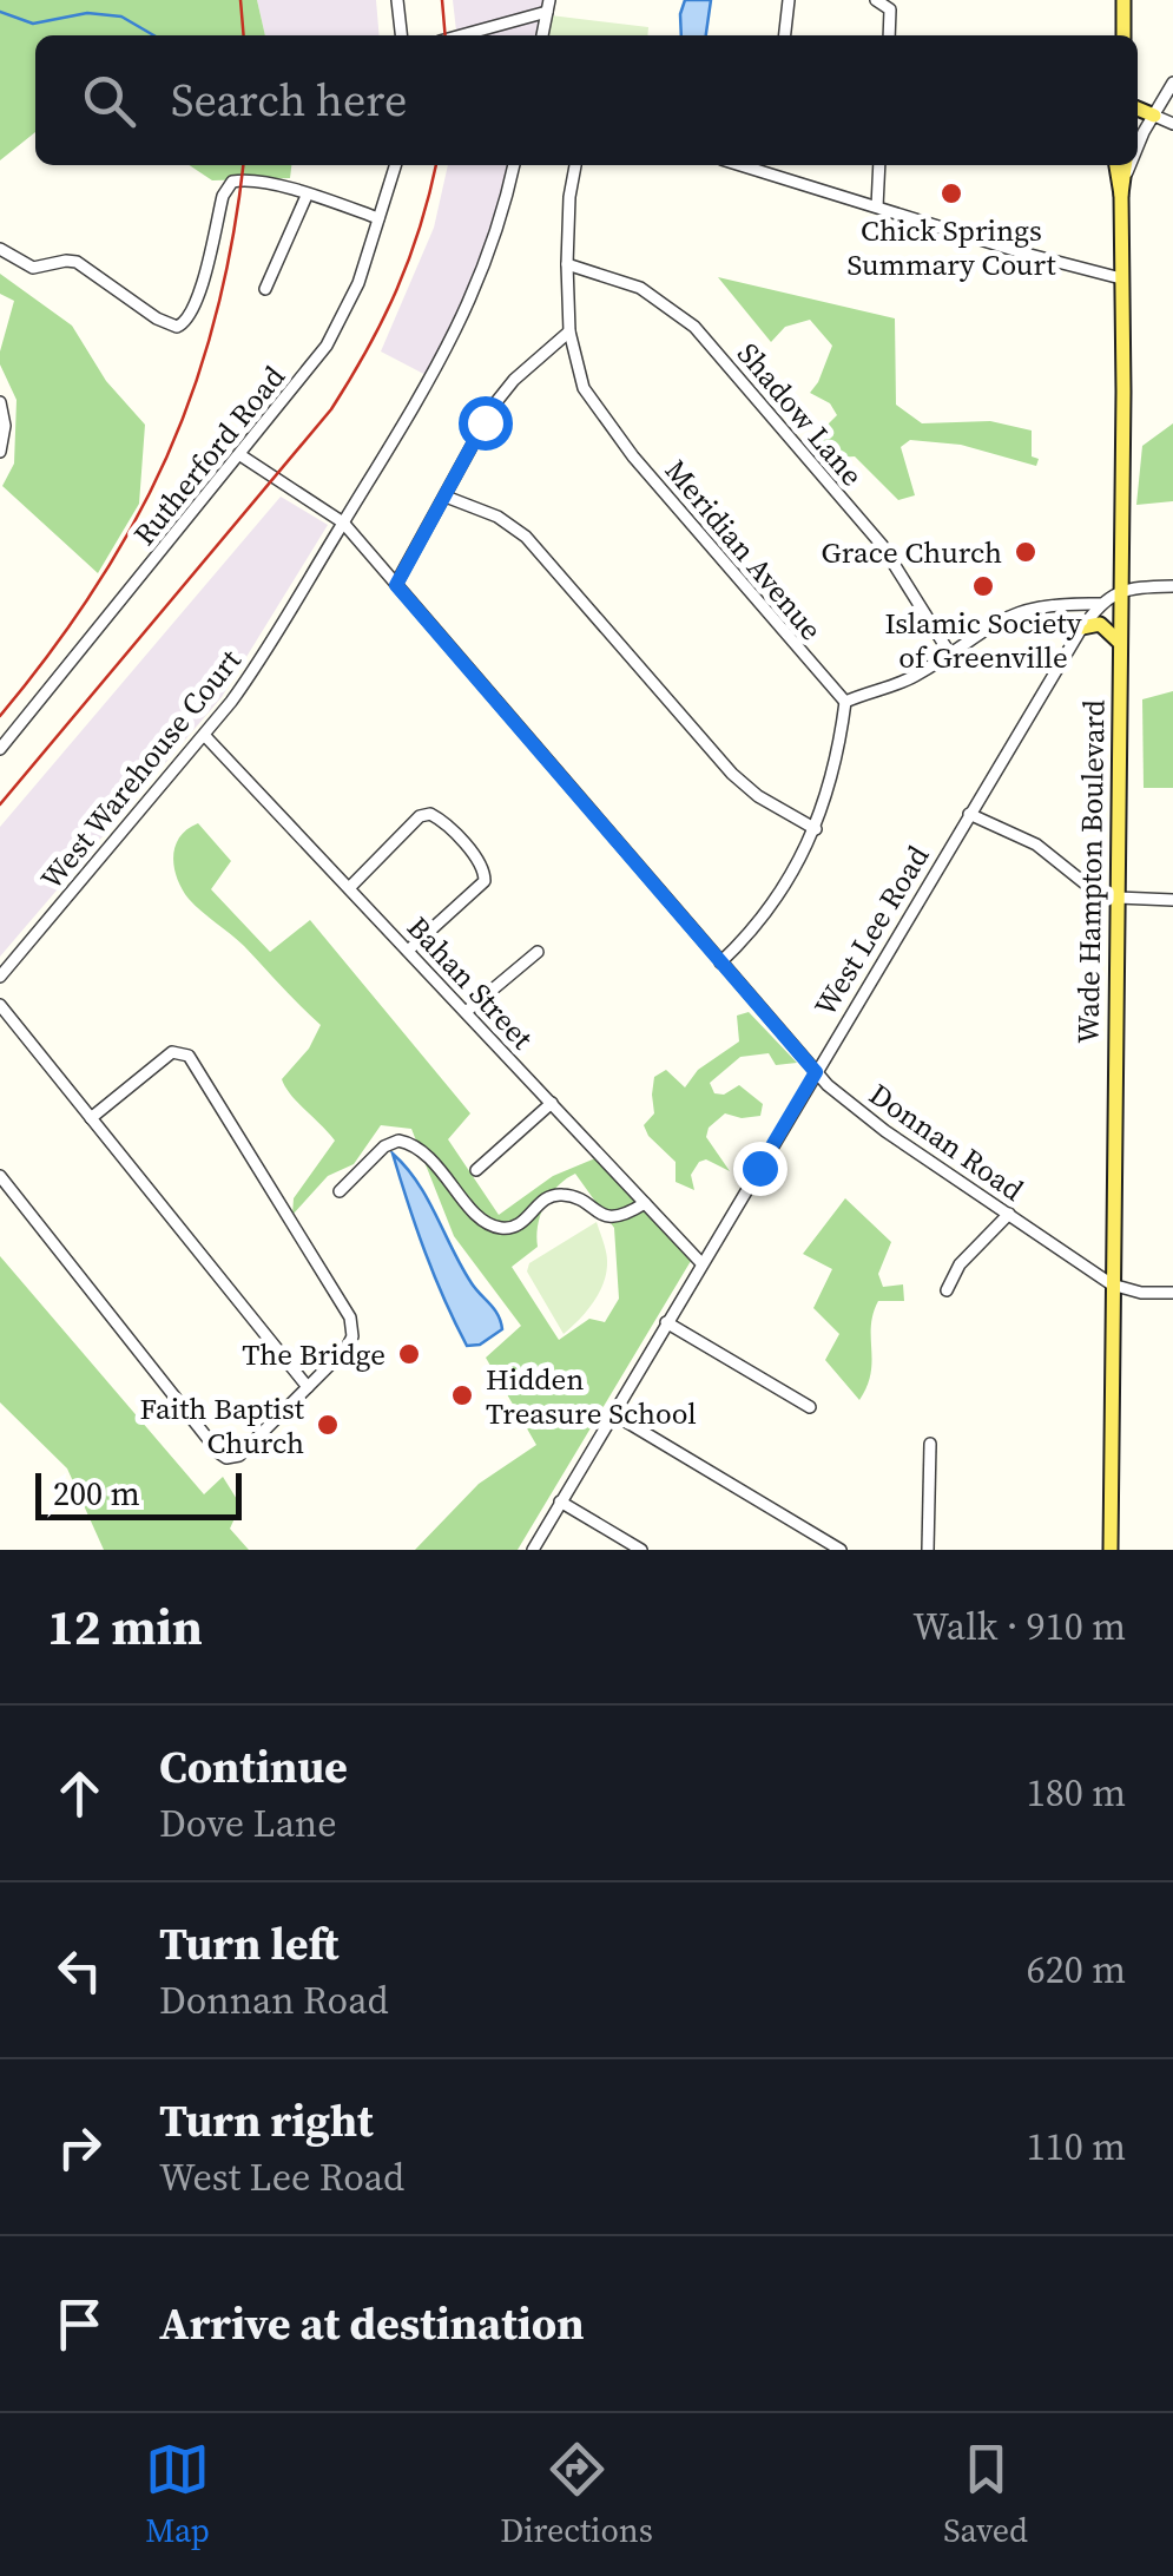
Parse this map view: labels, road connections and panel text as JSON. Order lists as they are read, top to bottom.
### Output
{
  "streets": {
    "main road": ["Wade Hampton Boulevard"],
    "street": [
      "Shadow Lane",
      "Rutherford Road",
      "Meridian Avenue",
      "West Warehouse Court",
      "West Lee Road",
      "Bahan Street",
      "Donnan Road"
    ]
  },
  "crossings": [
    ["Shadow Lane", "Meridian Avenue"],
    ["Rutherford Road", "Donnan Road"],
    ["West Warehouse Court", "Bahan Street"],
    ["West Warehouse Court", "Donnan Road"],
    ["Wade Hampton Boulevard", "West Lee Road"],
    ["Wade Hampton Boulevard", "Donnan Road"],
    ["West Lee Road", "Bahan Street"],
    ["West Lee Road", "Donnan Road"]
  ],
  "places": [
    "Chick Springs Summary Court",
    "Grace Church",
    "Islamic Society of Greenville",
    "The Bridge",
    "Hidden Treasure School",
    "Faith Baptist Church"
  ],
  "scale_bar": "200 m",
  "page": {
    "search": "Search here",
    "scale": "200 m",
    "heading": ["12 min", "Walk · 910 m"],
    "list": [
      ["Continue", "Dove Lane", "180 m"],
      ["Turn left", "Donnan Road", "620 m"],
      ["Turn right", "West Lee Road", "110 m"],
      "Arrive at destination"
    ],
    "nav": ["Map", "Directions", "Saved"]
  }
}
